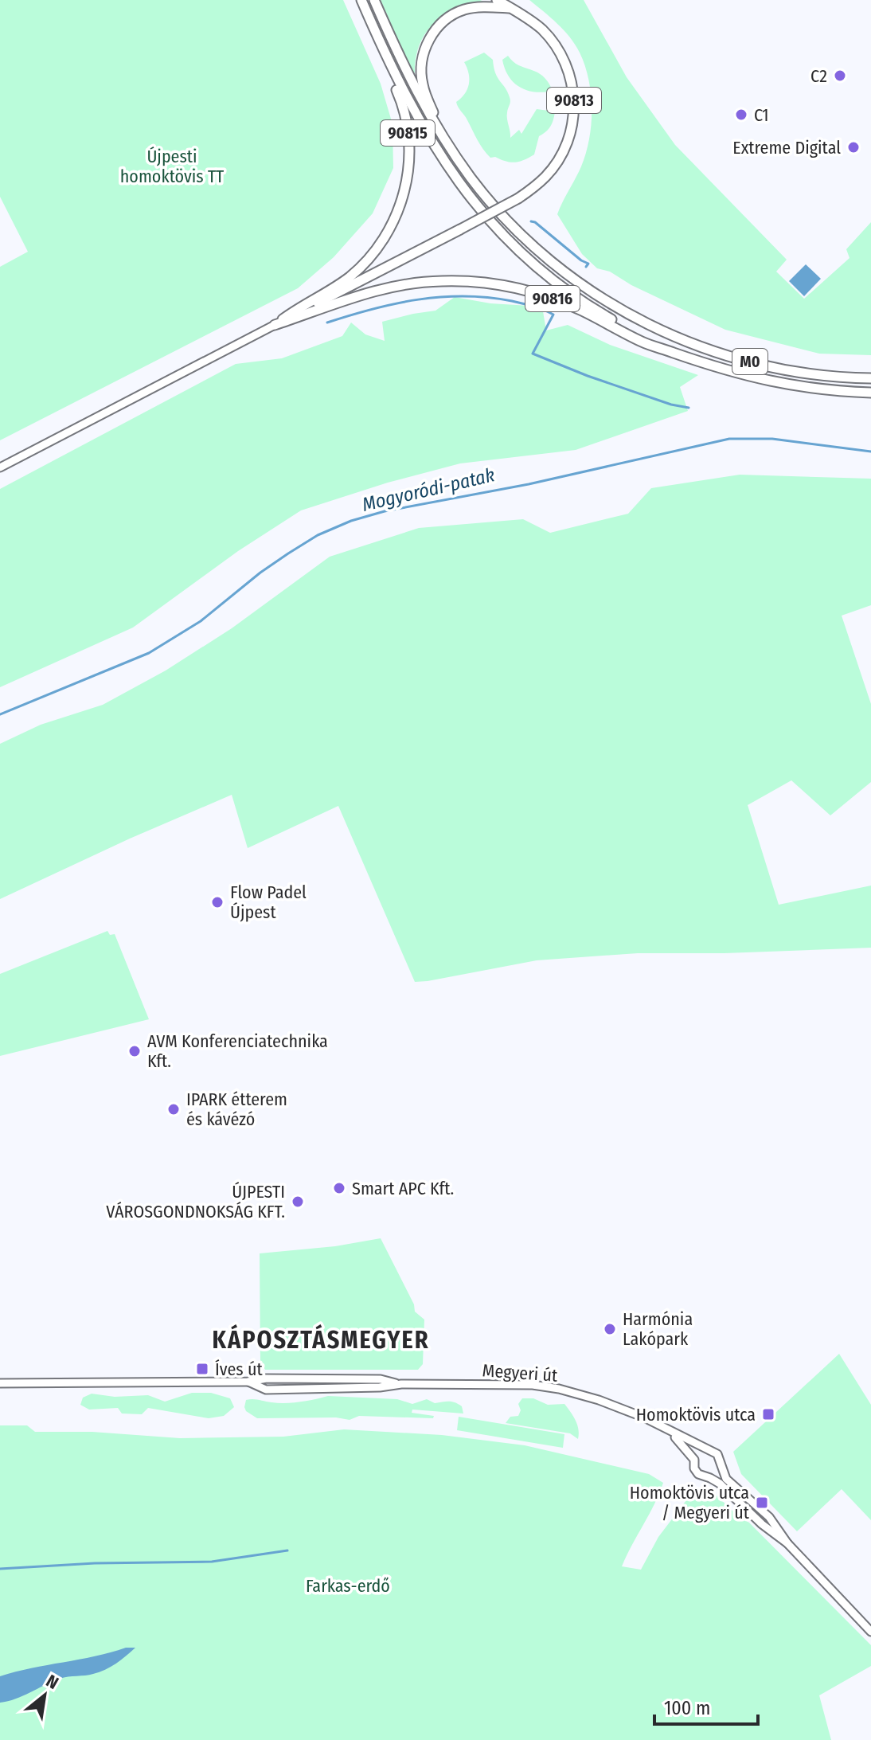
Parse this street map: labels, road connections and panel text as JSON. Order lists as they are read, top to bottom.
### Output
{
  "streets": {
    "highway": [
      "90813",
      "90815",
      "90816",
      "M0"
    ],
    "main road": ["Megyeri út"]
  },
  "crossings": [
    ["90813", "90815"],
    ["90813", "90816"],
    ["90813", "M0"],
    ["90815", "90816"],
    ["90815", "M0"],
    ["90816", "M0"]
  ],
  "districts": ["KÁPOSZTÁSMEGYER"],
  "water": ["Mogyoródi-patak"],
  "parks": ["Újpesti homoktövis TT", "Farkas-erdő"],
  "places": {
    "other": [
      "C2",
      "C1",
      "Extreme Digital",
      "Flow Padel Újpest",
      "AVM Konferenciatechnika Kft.",
      "IPARK étterem és kávézó",
      "Smart APC Kft.",
      "ÚJPESTI VÁROSGONDNOKSÁG KFT.",
      "Harmónia Lakópark"
    ],
    "transit": ["Íves út", "Homoktövis utca", "Homoktövis utca / Megyeri út"]
  },
  "scale_bar": "100 m",
  "north": "top right"
}
